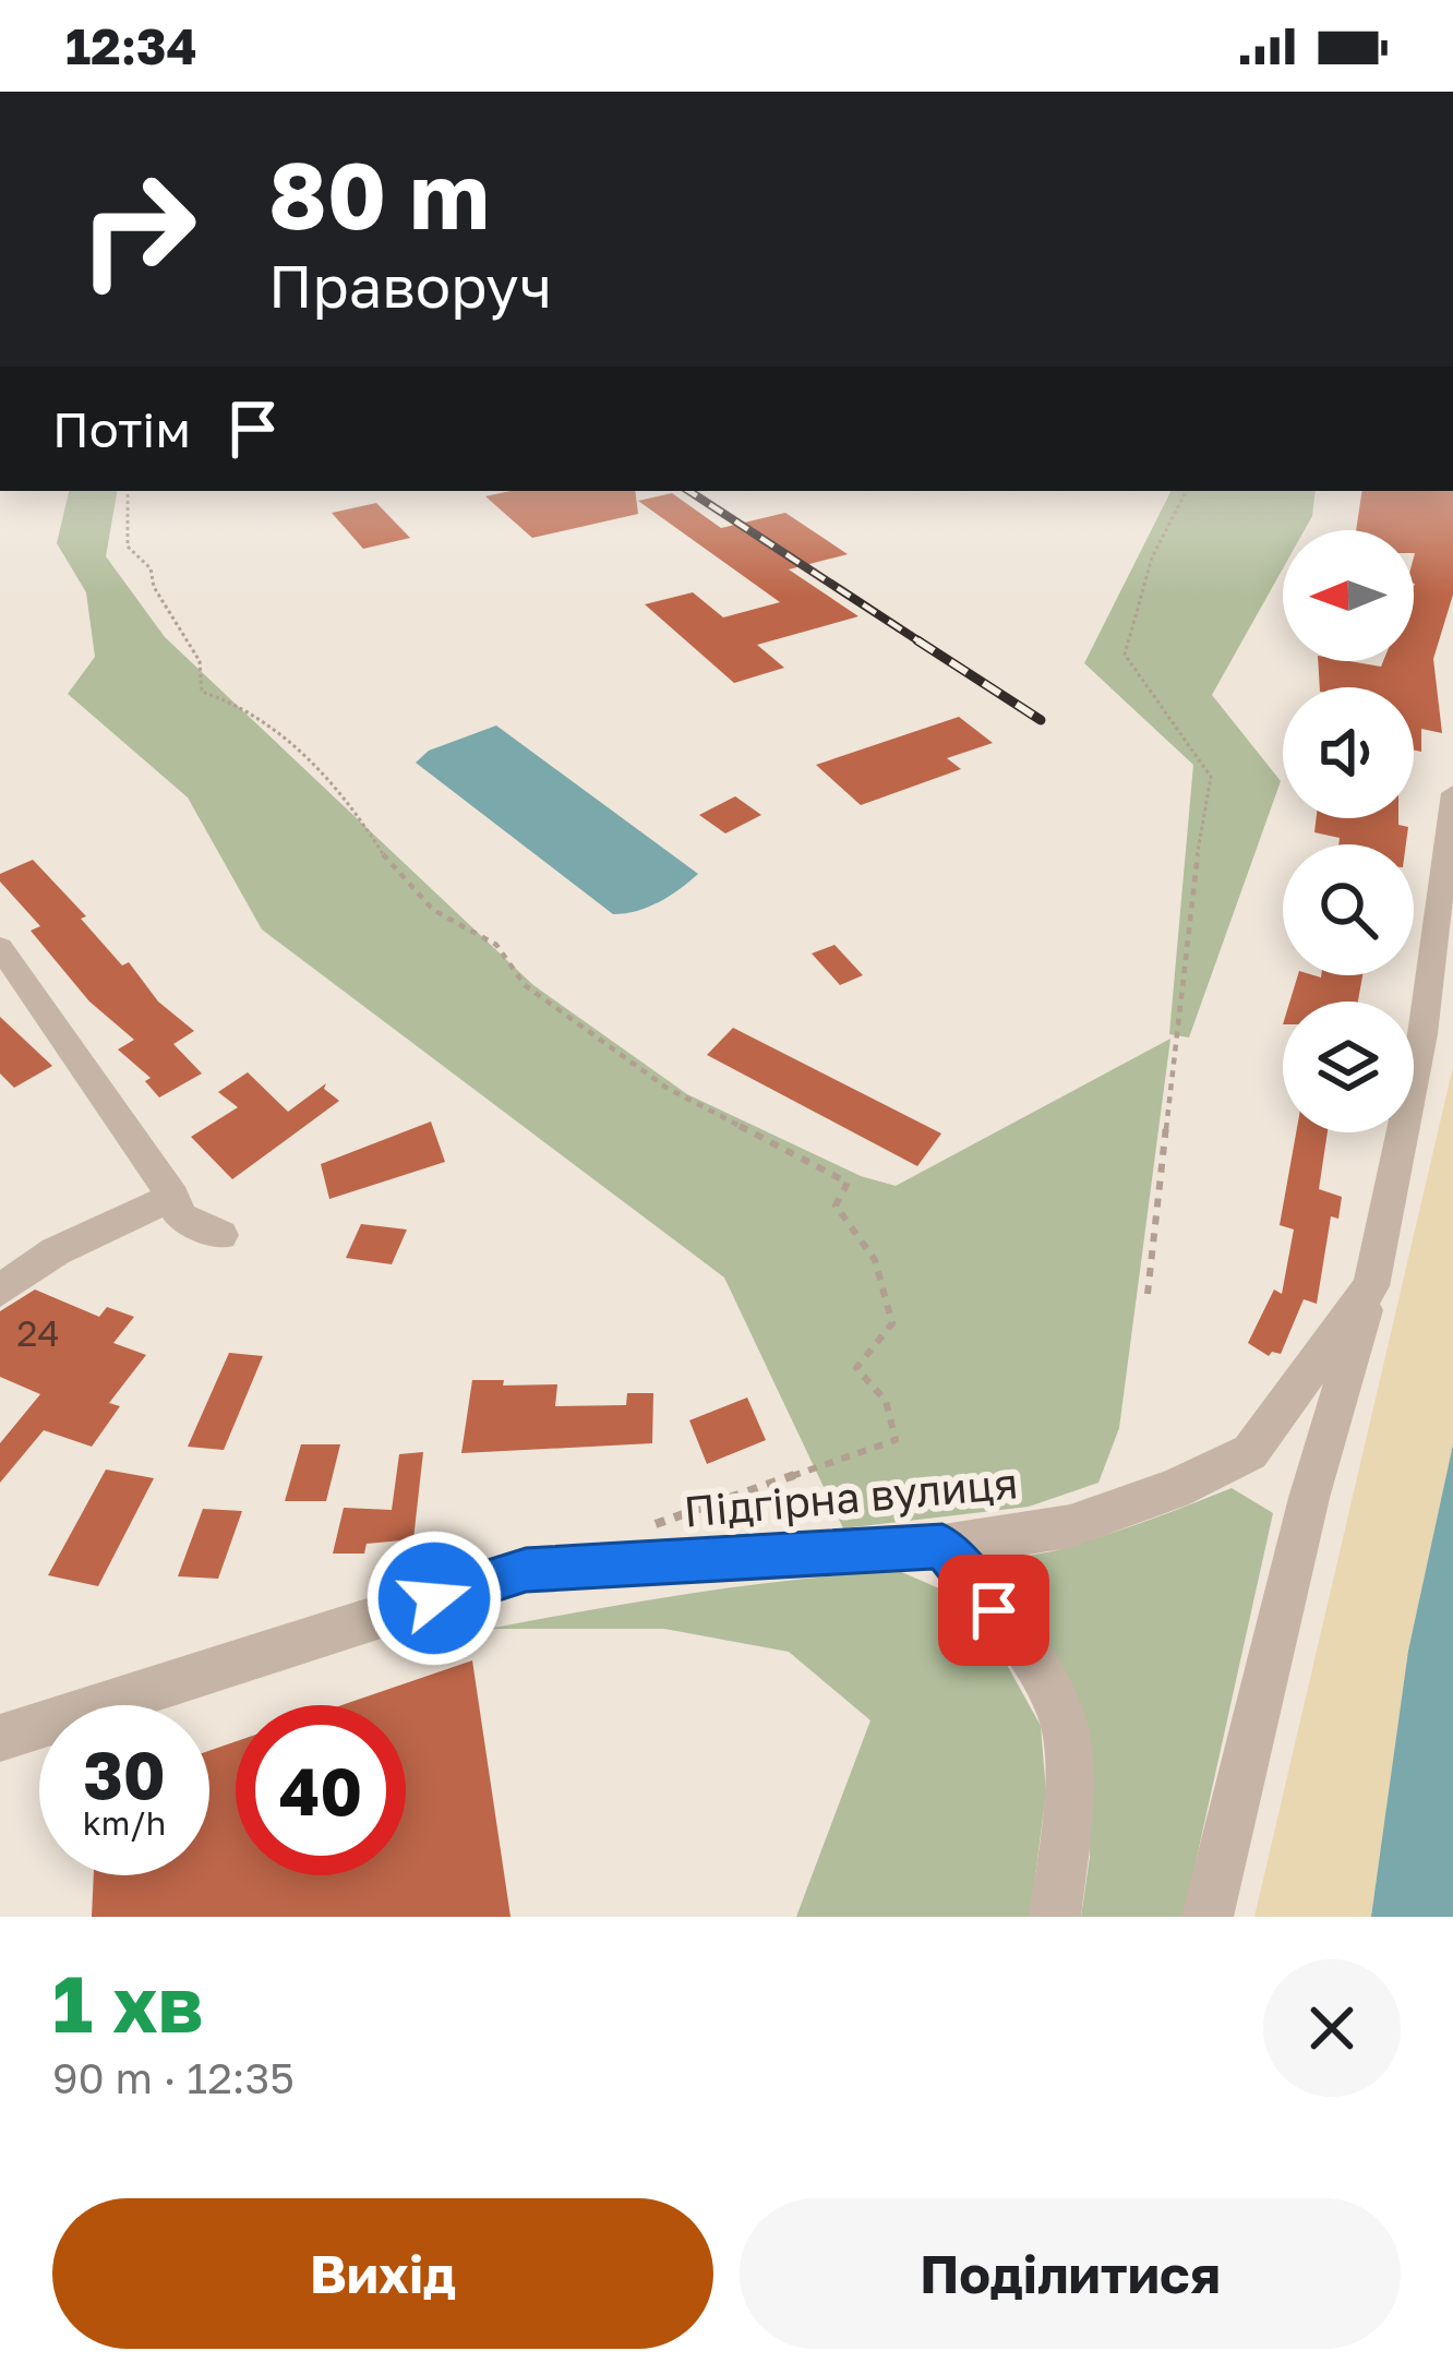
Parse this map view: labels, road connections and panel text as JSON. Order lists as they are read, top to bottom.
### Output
{
  "streets": {
    "street": ["Підгірна вулиця"]
  },
  "house_numbers": ["24"],
  "north": "left",
  "page": {
    "status": "12:34",
    "turn": ["80 m", "Праворуч"],
    "then": "Потім",
    "speed": "30 km/h",
    "limit": "40",
    "heading": ["1 хв", "90 m · 12:35"],
    "buttons": ["Вихід", "Поділитися"]
  }
}
